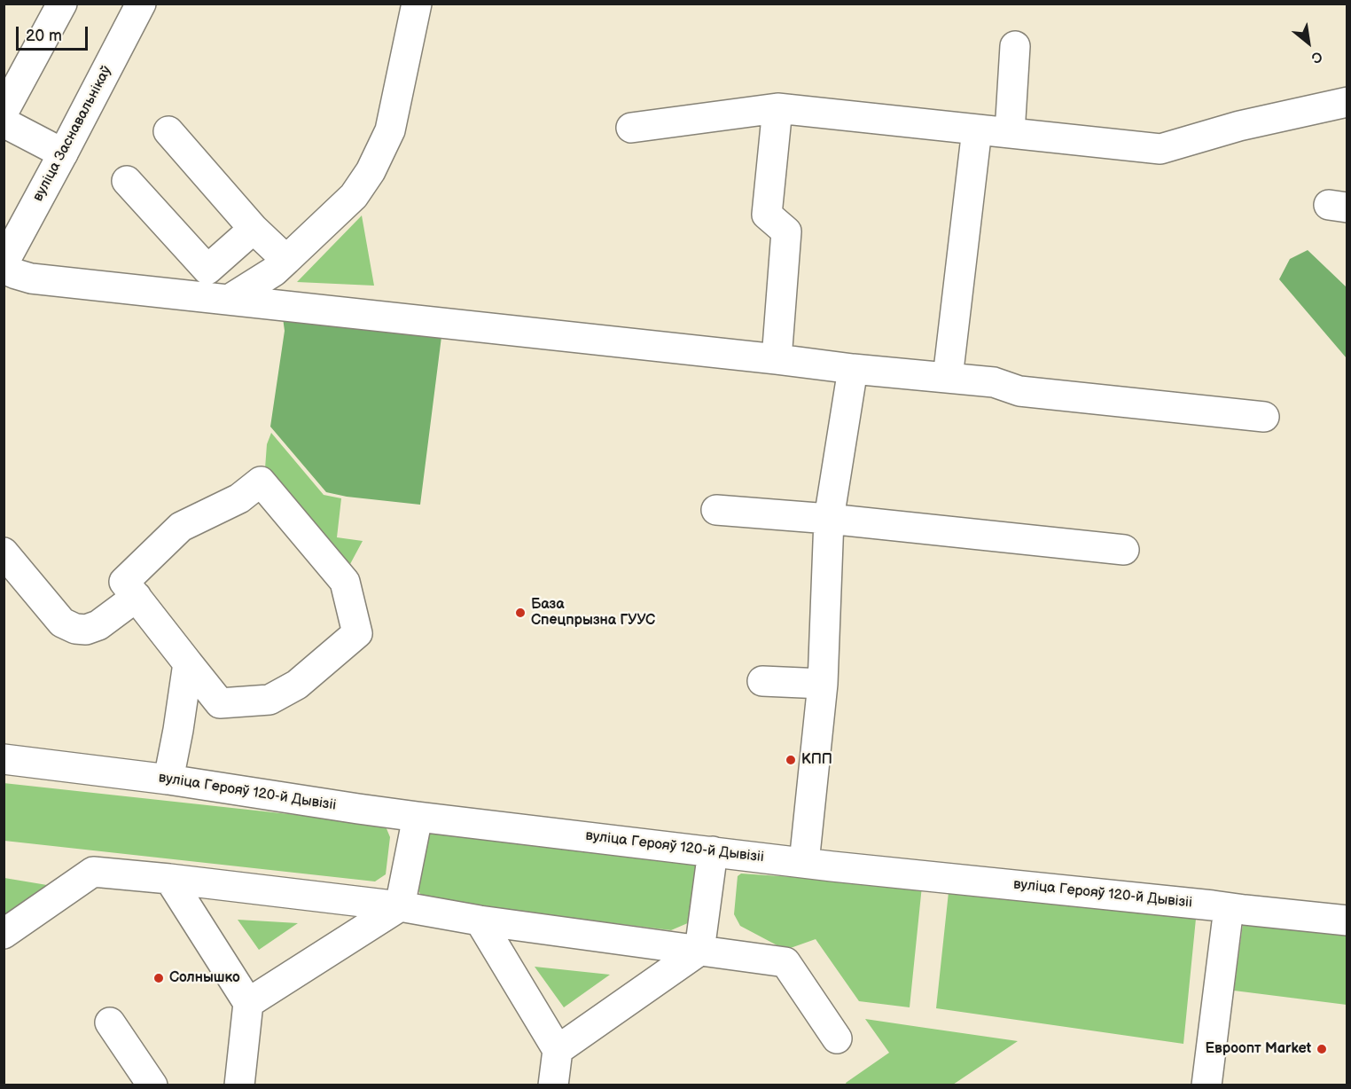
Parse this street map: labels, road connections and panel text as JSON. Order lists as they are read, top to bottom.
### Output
{
  "streets": {
    "street": ["вуліца Заснавальнікаў", "вуліца Герояў 120-й Дывізіі"]
  },
  "places": [
    "База Спецпрызна ГУУС",
    "КПП",
    "Солнышко",
    "Евроопт Market"
  ],
  "scale_bar": "20 m",
  "north": "bottom right"
}
